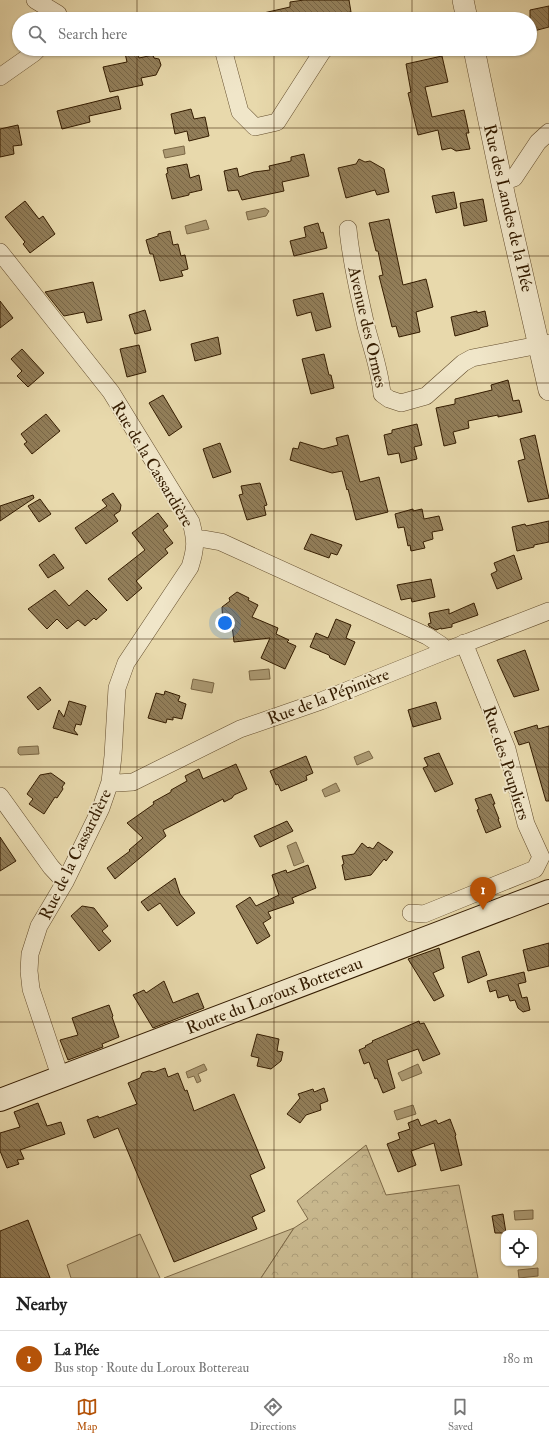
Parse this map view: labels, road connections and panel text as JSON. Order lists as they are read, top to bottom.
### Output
{
  "streets": {
    "main road": ["Route du Loroux Bottereau"],
    "street": [
      "Rue des Landes de la Plée",
      "Avenue des Ormes",
      "Rue de la Cassardière",
      "Rue de la Pépinière",
      "Rue des Peupliers"
    ]
  },
  "crossings": [
    ["Rue des Landes de la Plée", "Avenue des Ormes"],
    ["Rue de la Cassardière", "Rue de la Pépinière"],
    ["Rue de la Cassardière", "Route du Loroux Bottereau"],
    ["Rue de la Pépinière", "Rue des Peupliers"]
  ],
  "page": {
    "search": "Search here",
    "pins": "1",
    "heading": "Nearby",
    "list": [
      {
        "mark": "1",
        "name": "La Plée",
        "note": "Bus stop · Route du Loroux Bottereau",
        "value": "180 m"
      }
    ],
    "nav": ["Map", "Directions", "Saved"]
  }
}
